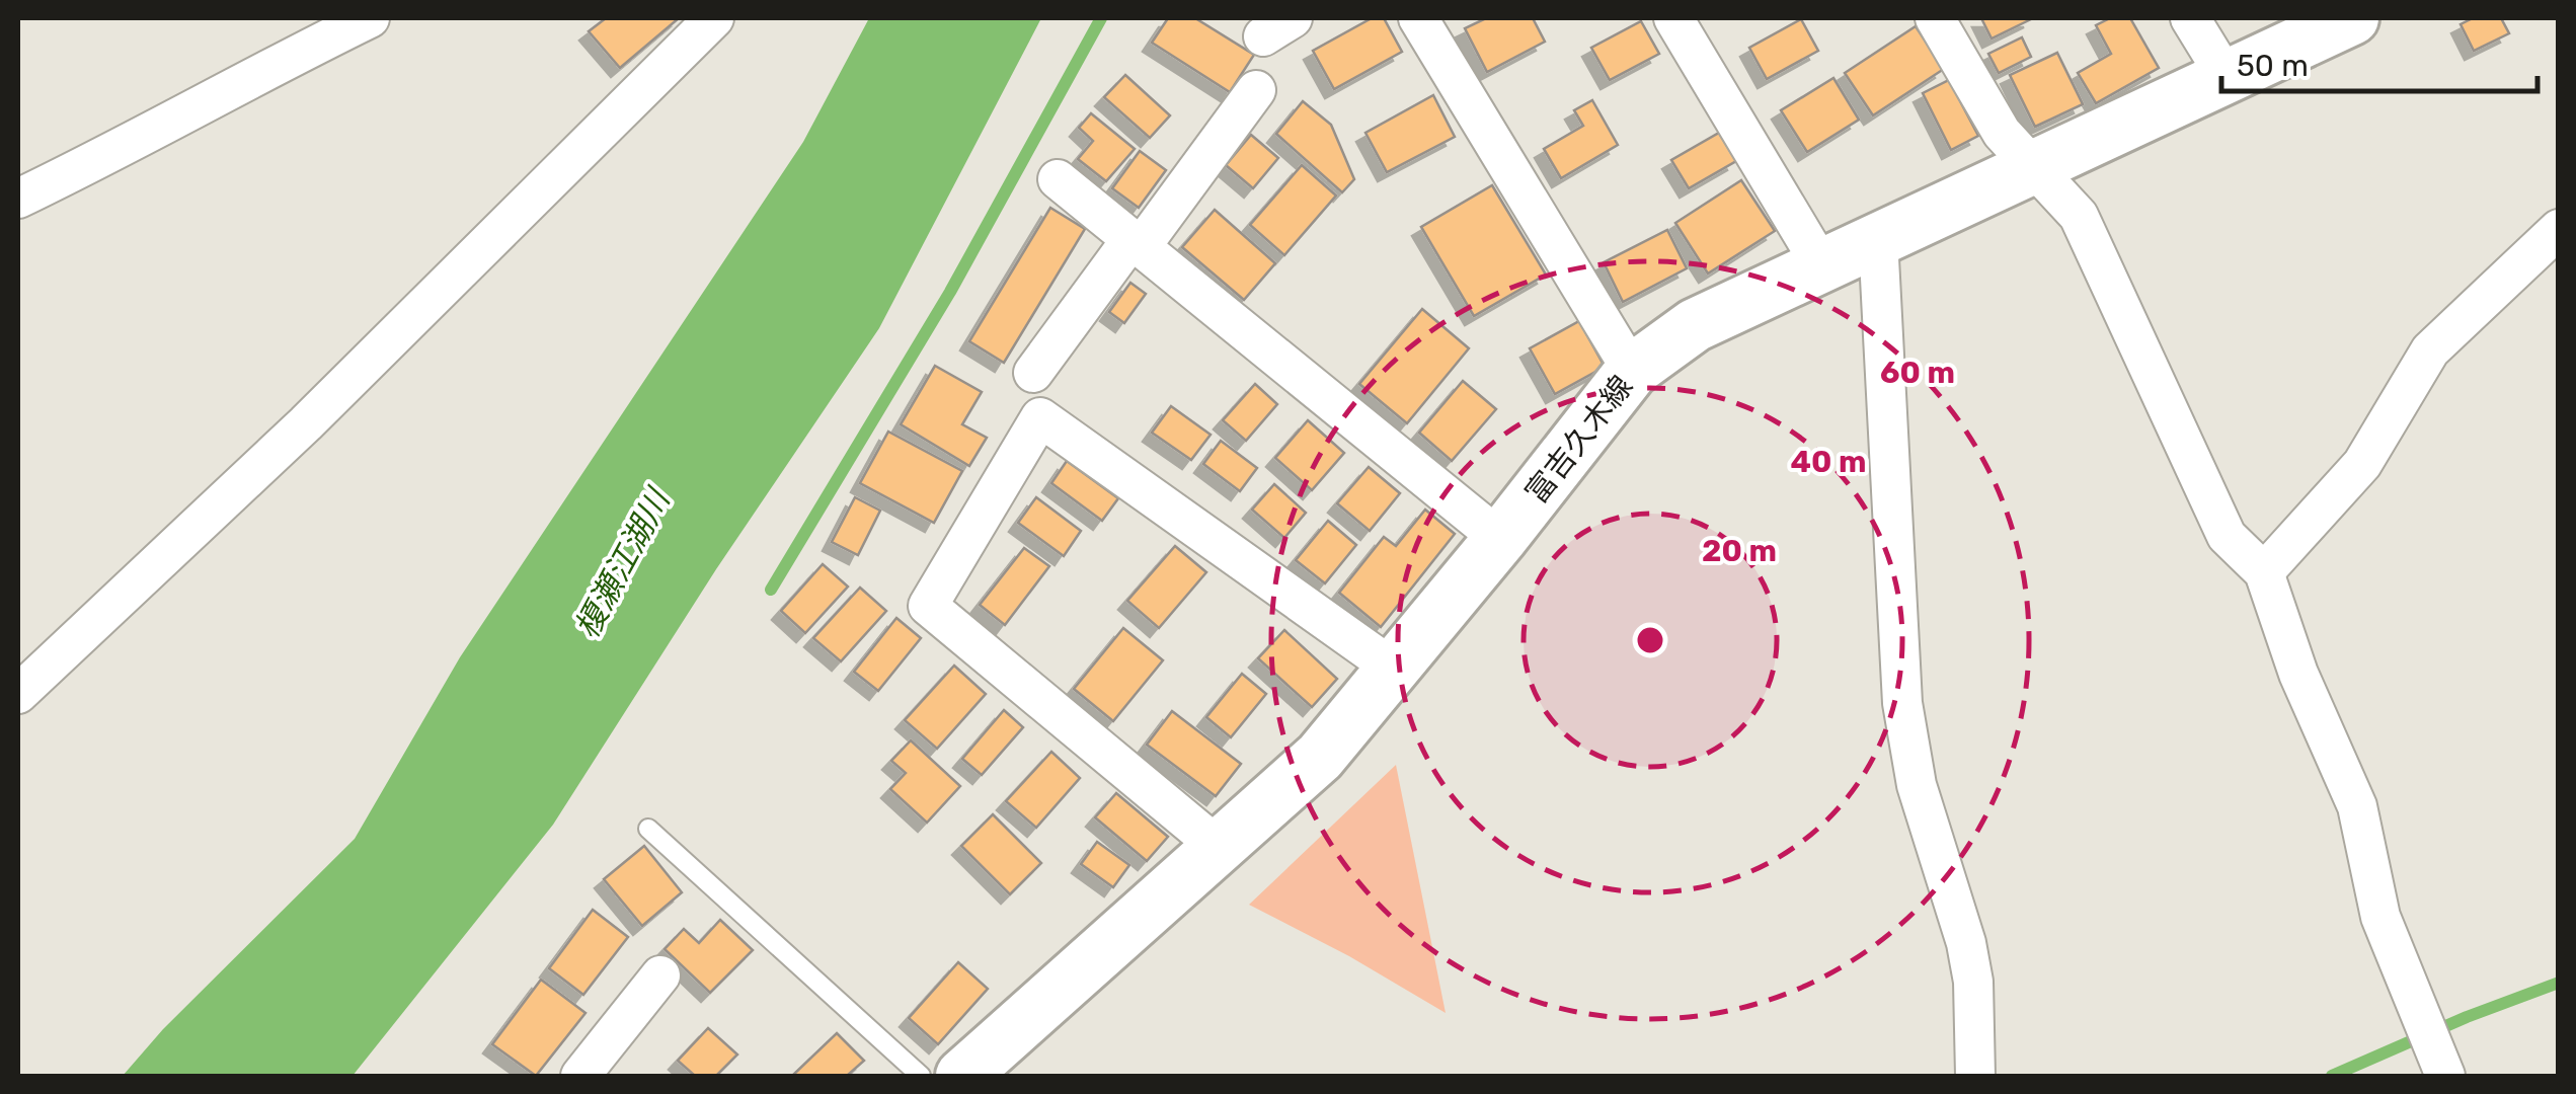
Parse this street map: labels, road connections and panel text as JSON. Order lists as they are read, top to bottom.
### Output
{
  "streets": {
    "main road": ["富吉久木線"]
  },
  "water": ["榎瀬江湖川"],
  "scale_bar": "50 m",
  "rings": ["60 m", "40 m", "20 m"]
}
